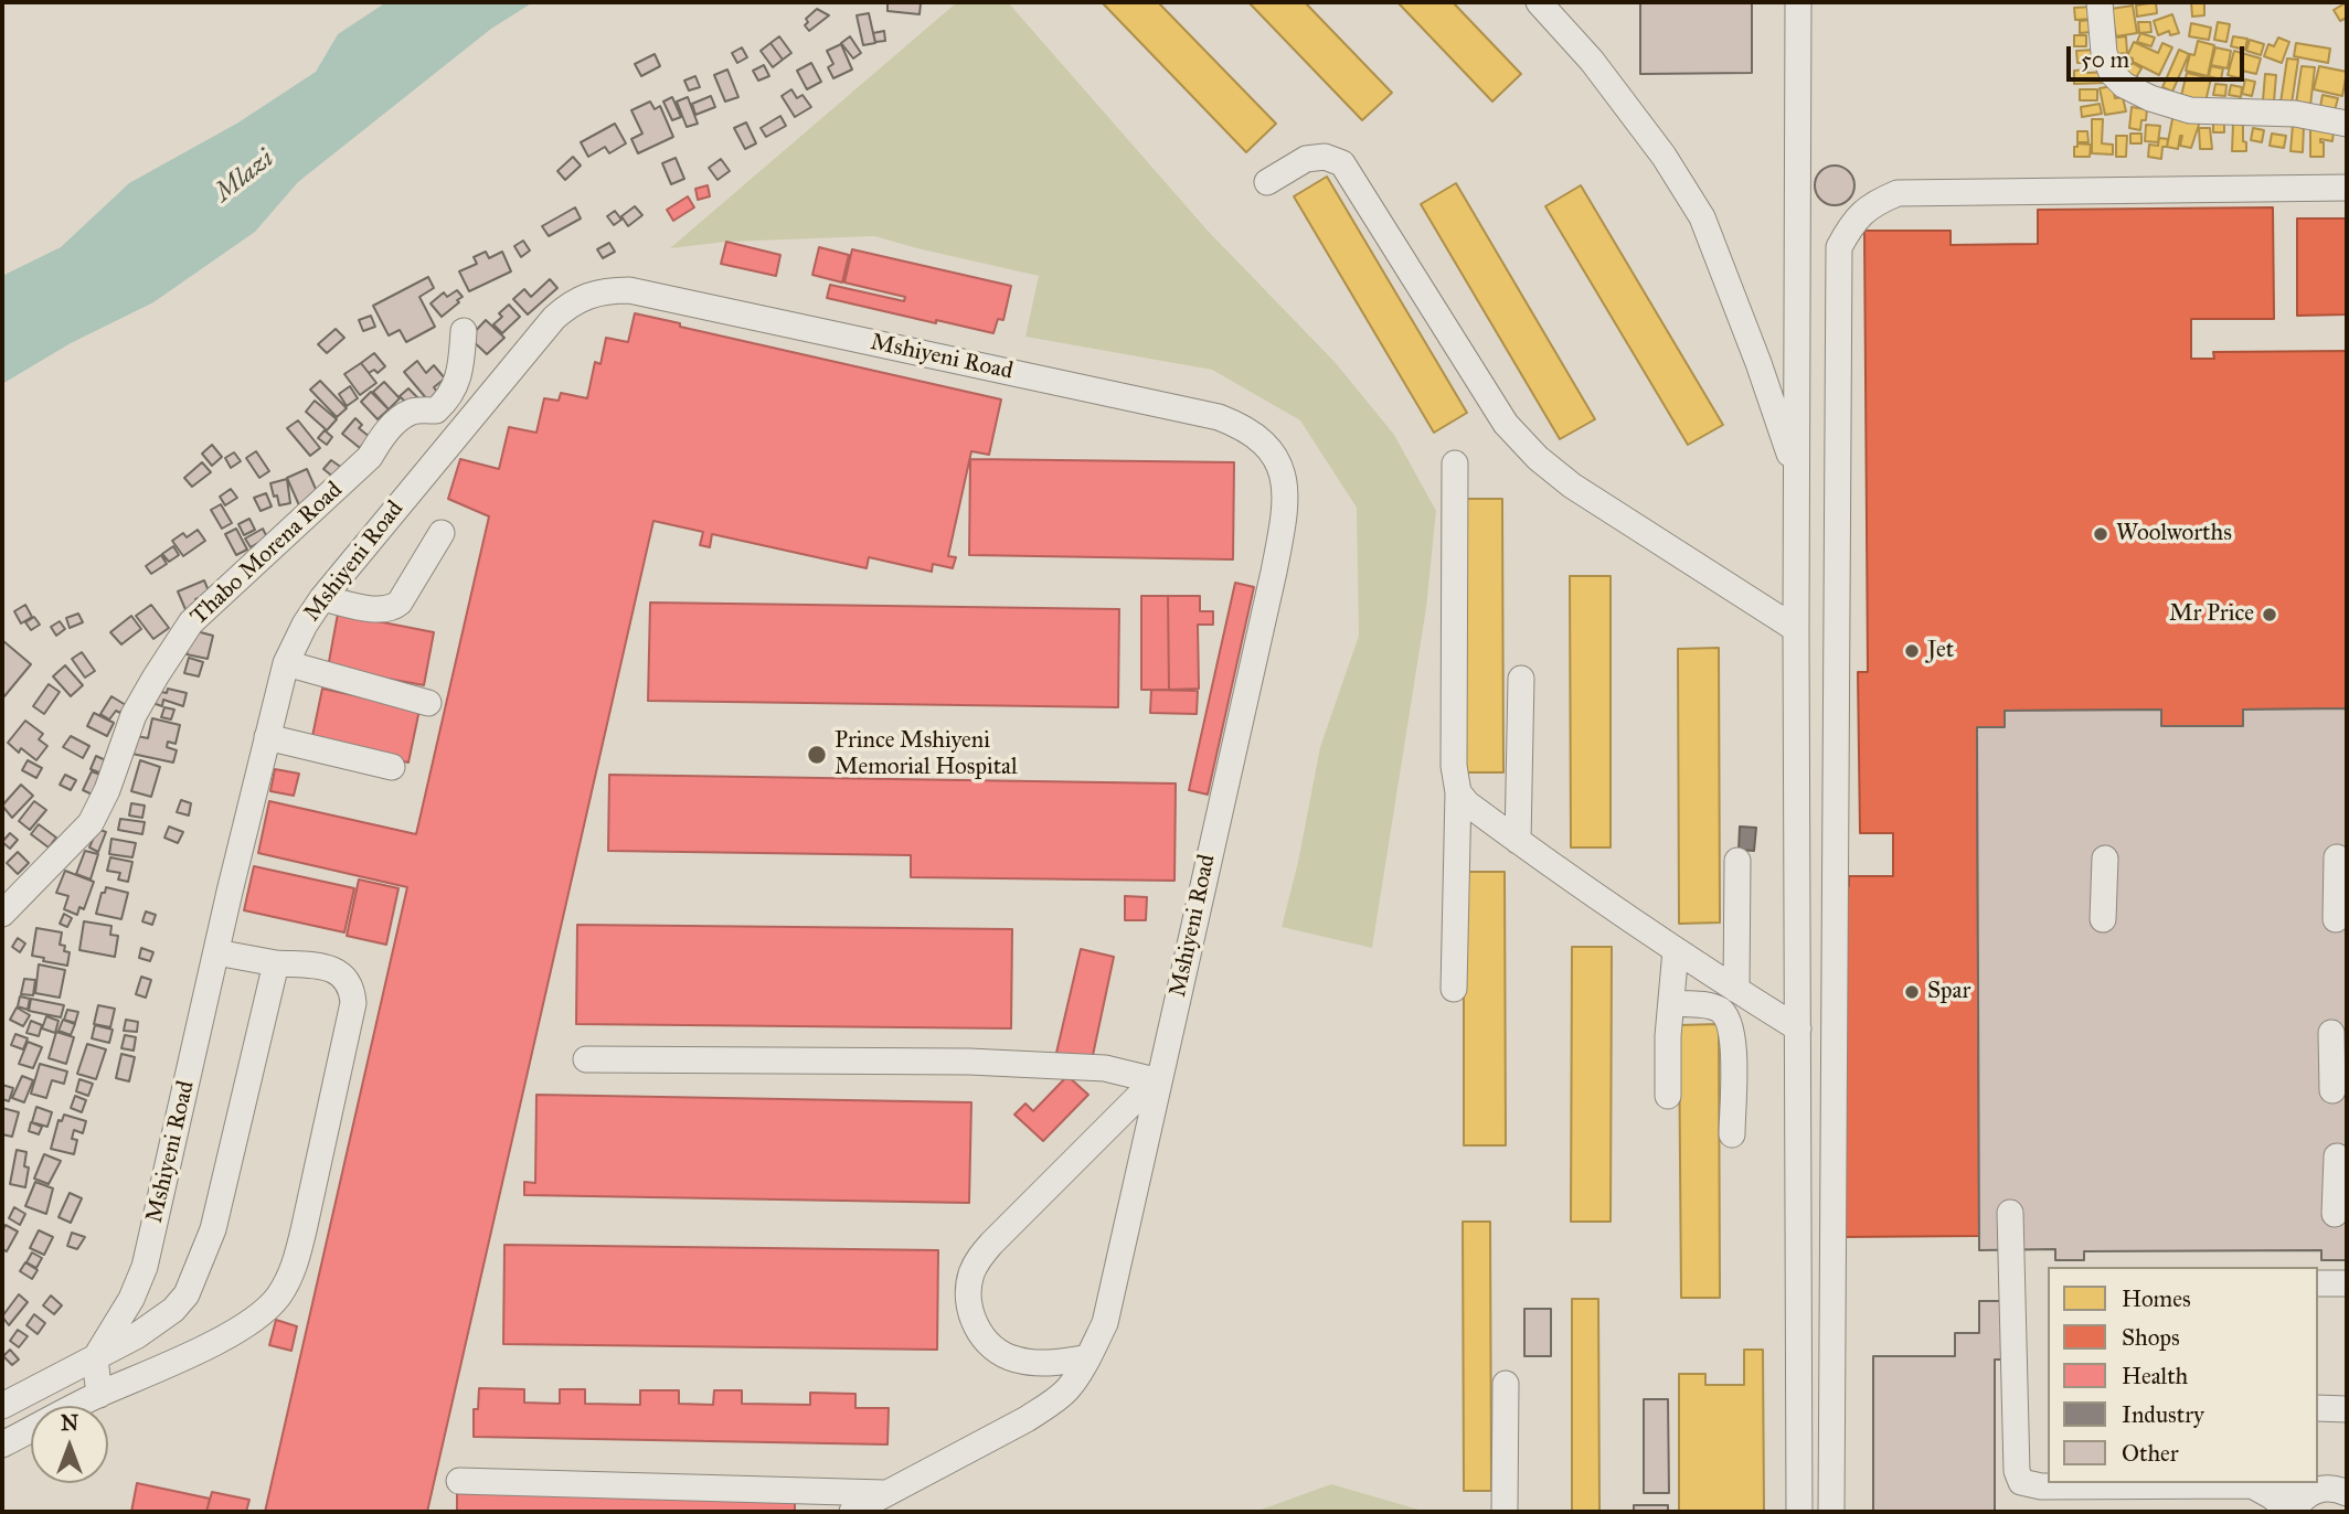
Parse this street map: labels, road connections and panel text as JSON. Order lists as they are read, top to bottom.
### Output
{
  "streets": {
    "street": ["Mshiyeni Road", "Thabo Morena Road"]
  },
  "water": ["Mlazi"],
  "places": [
    "Woolworths",
    "Mr Price",
    "Jet",
    "Prince Mshiyeni Memorial Hospital",
    "Spar"
  ],
  "legend": [
    "Homes",
    "Shops",
    "Health",
    "Industry",
    "Other"
  ],
  "scale_bar": "50 m",
  "north": "top"
}
